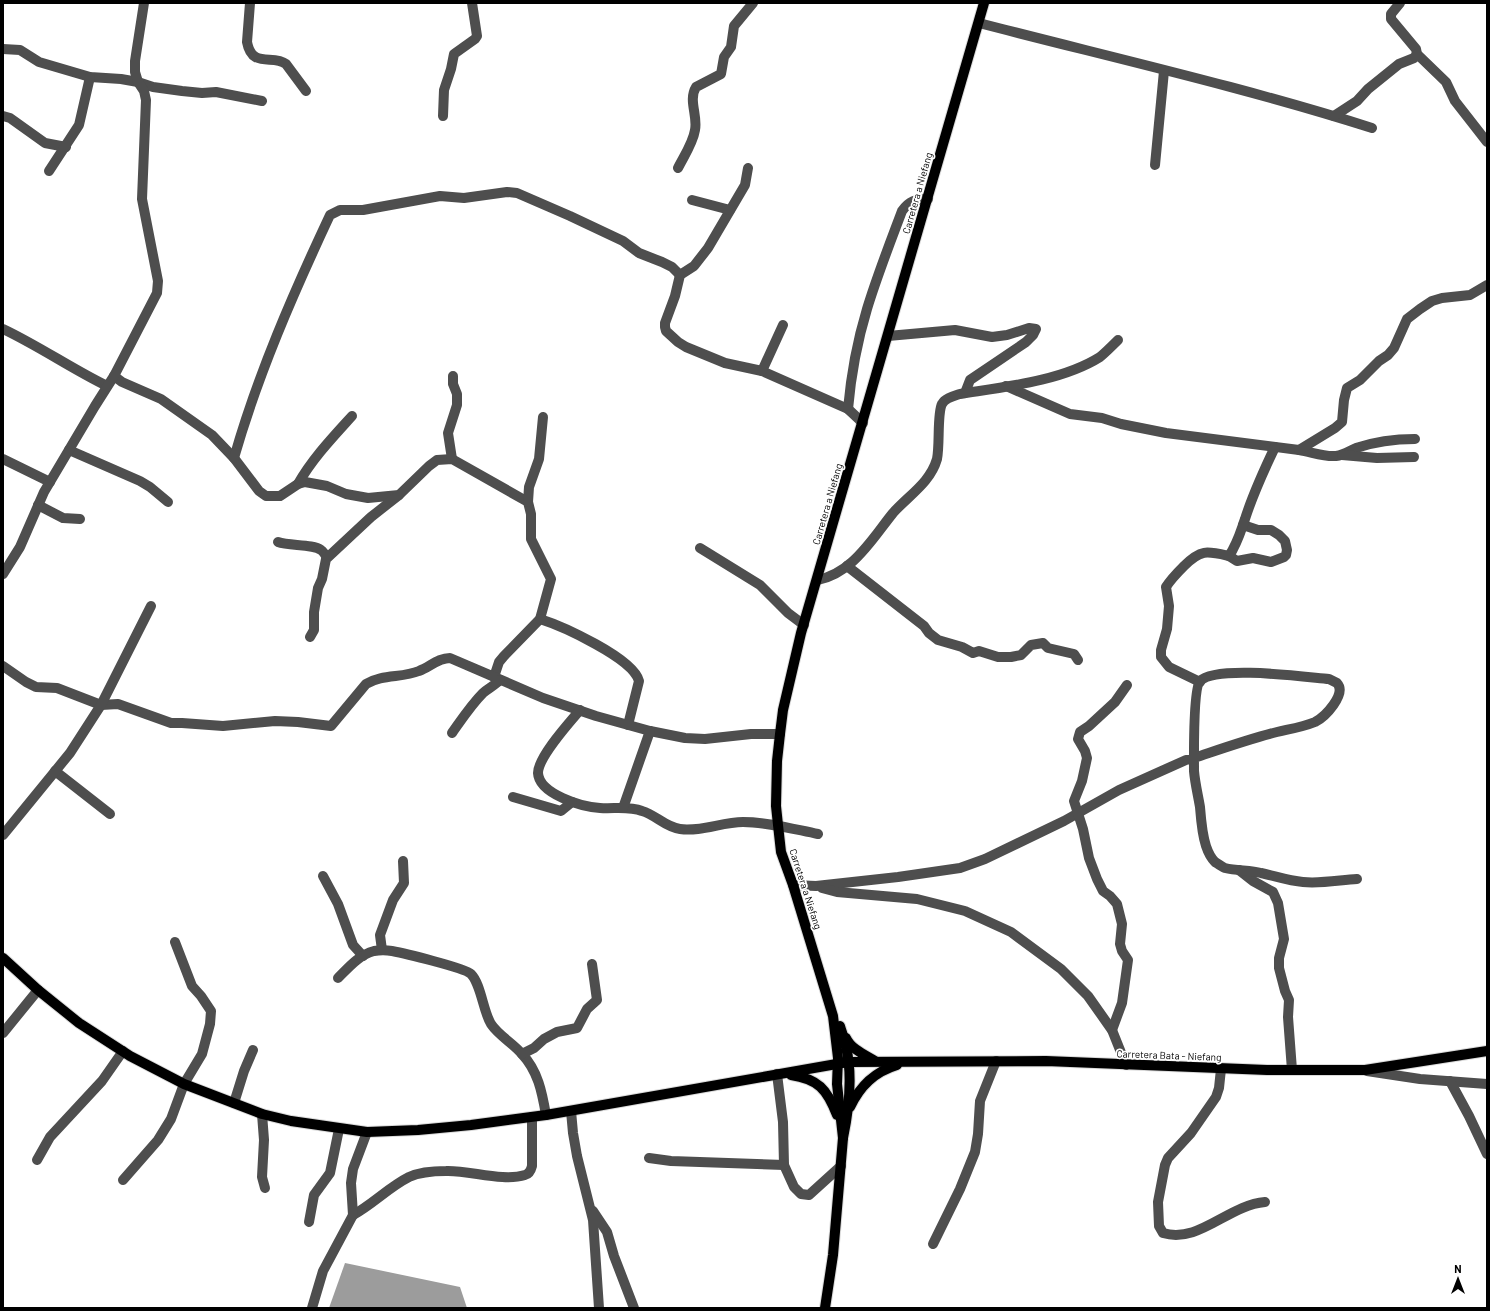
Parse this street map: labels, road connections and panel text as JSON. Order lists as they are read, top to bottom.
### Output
{
  "streets": {
    "main road": ["Carretera a Niefang", "Carretera Bata - Niefang"]
  },
  "north": "top"
}
